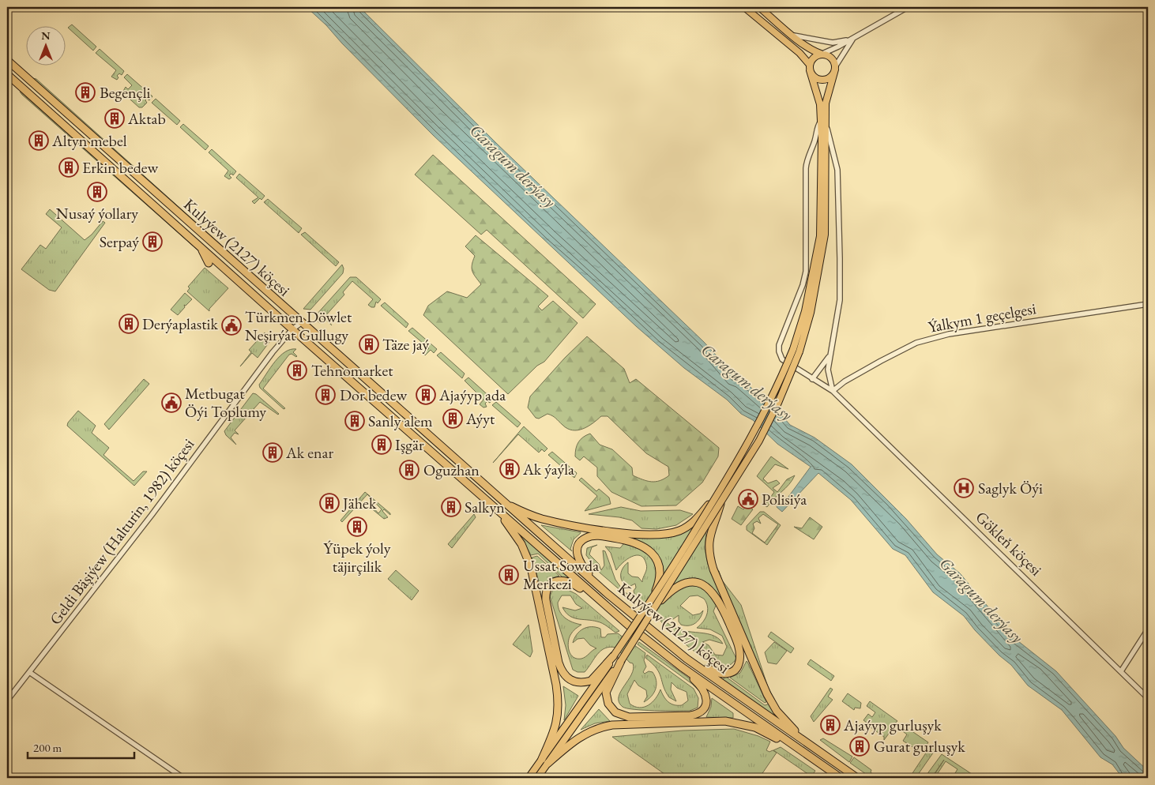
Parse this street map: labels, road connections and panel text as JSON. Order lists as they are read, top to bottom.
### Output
{
  "streets": {
    "highway": ["Kulyýew (2127) köçesi"],
    "street": ["Ýalkym 1 geçelgesi", "Geldi Bäşiýew (Halturin, 1982) köçesi", "Gökleň köçesi"]
  },
  "crossings": [
    ["Kulyýew (2127) köçesi", "Geldi Bäşiýew (Halturin, 1982) köçesi"],
    ["Ýalkym 1 geçelgesi", "Gökleň köçesi"]
  ],
  "water": ["Garagum derýasy"],
  "places": {
    "building": [
      "Begençli",
      "Aktab",
      "Altyn mebel",
      "Erkin bedew",
      "Nusaý ýollary",
      "Serpaý",
      "Derýaplastik",
      "Täze jaý",
      "Tehnomarket",
      "Dor bedew",
      "Ajaýyp ada",
      "Aýyt",
      "Sanly alem",
      "Işgär",
      "Ak enar",
      "Ak ýaýla",
      "Oguzhan",
      "Jähek",
      "Salkyn",
      "Ýüpek ýoly täjirçilik",
      "Ussat Sowda Merkezi",
      "Ajaýyp gurluşyk",
      "Gurat gurluşyk"
    ],
    "public building": ["Türkmen Döwlet Neşirýat Gullugy", "Metbugat Öýi Toplumy", "Polisiýa"],
    "hospital": ["Saglyk Öýi"]
  },
  "scale_bar": "200 m",
  "north": "top"
}
